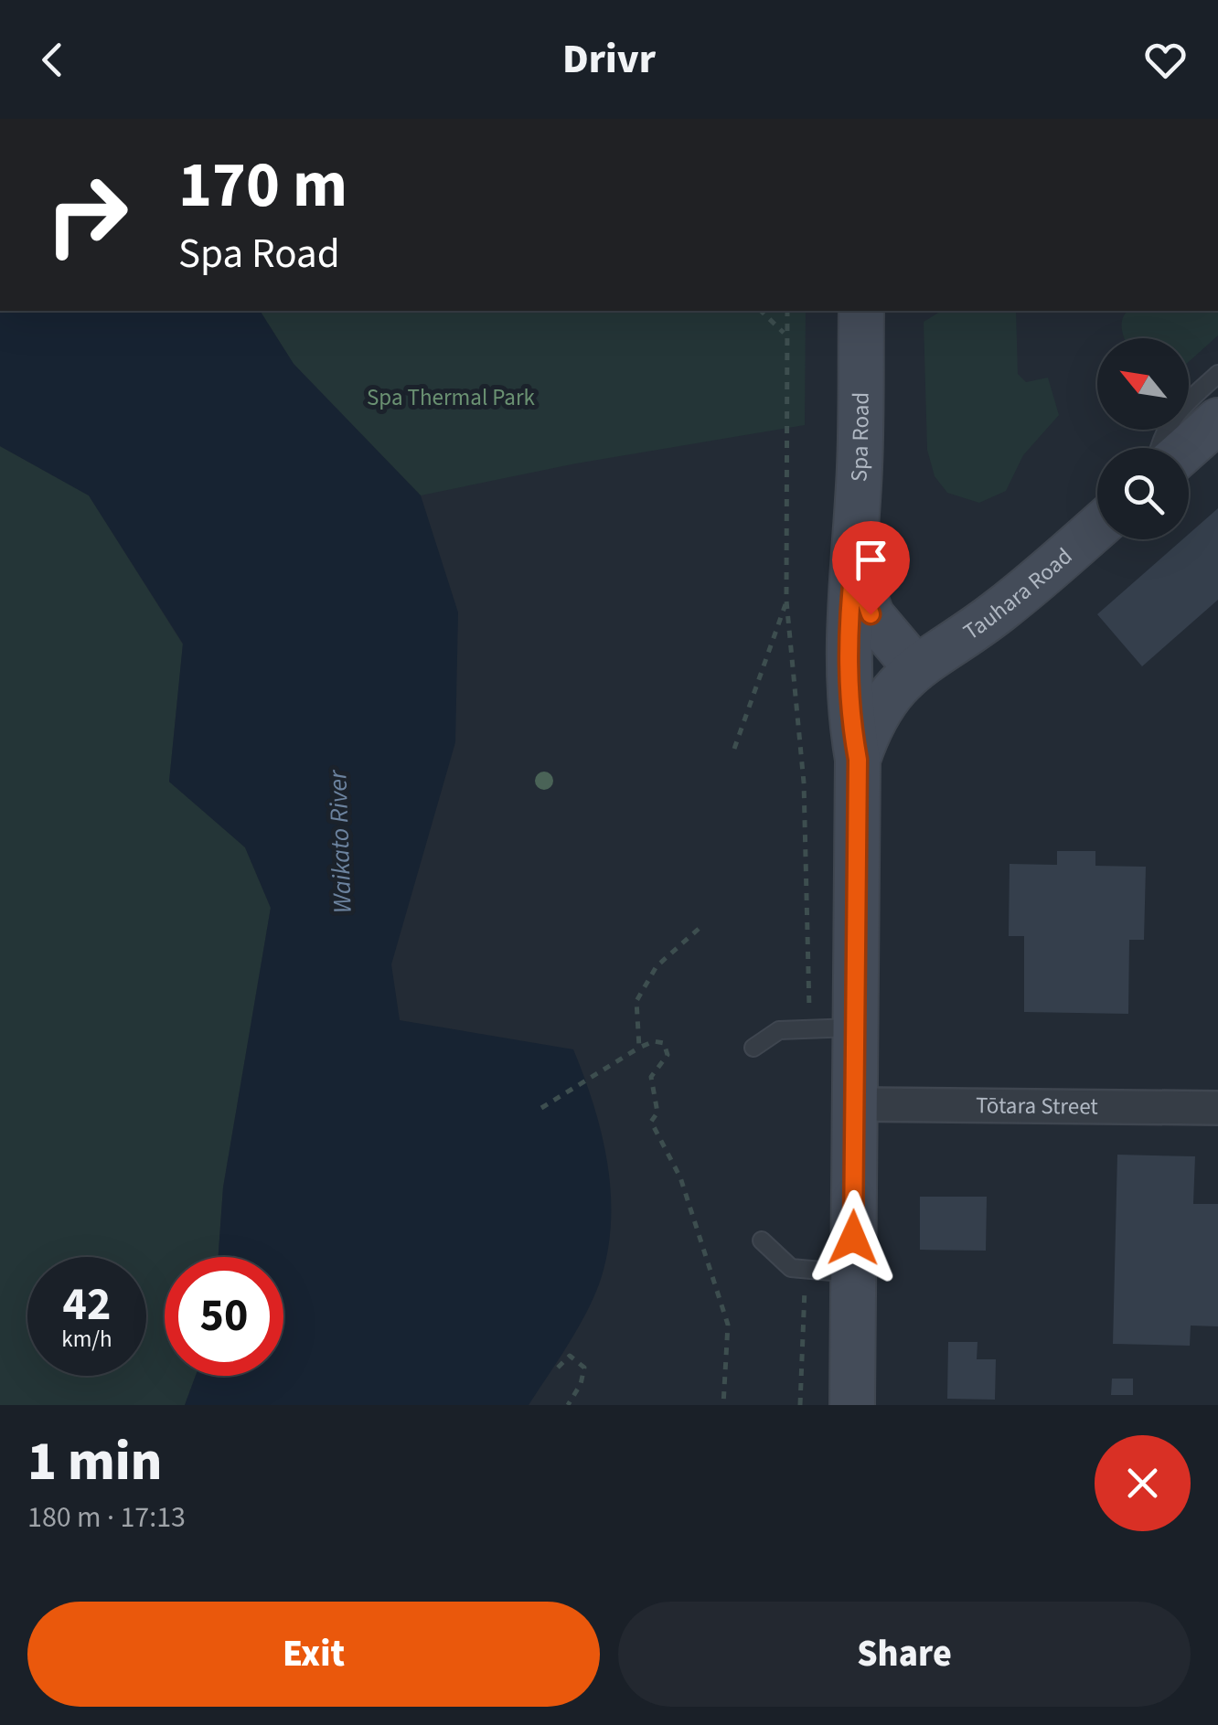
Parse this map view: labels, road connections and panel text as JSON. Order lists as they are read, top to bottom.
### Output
{
  "streets": {
    "main road": ["Spa Road", "Tauhara Road"],
    "street": ["Tōtara Street"]
  },
  "crossings": [
    ["Spa Road", "Tauhara Road"],
    ["Spa Road", "Tōtara Street"]
  ],
  "water": ["Waikato River"],
  "parks": ["Spa Thermal Park"],
  "north": "top left",
  "page": {
    "header": "Drivr",
    "turn": ["170 m", "Spa Road"],
    "speed": "42 km/h",
    "limit": "50",
    "heading": ["1 min", "180 m · 17:13"],
    "buttons": ["Exit", "Share"]
  }
}
